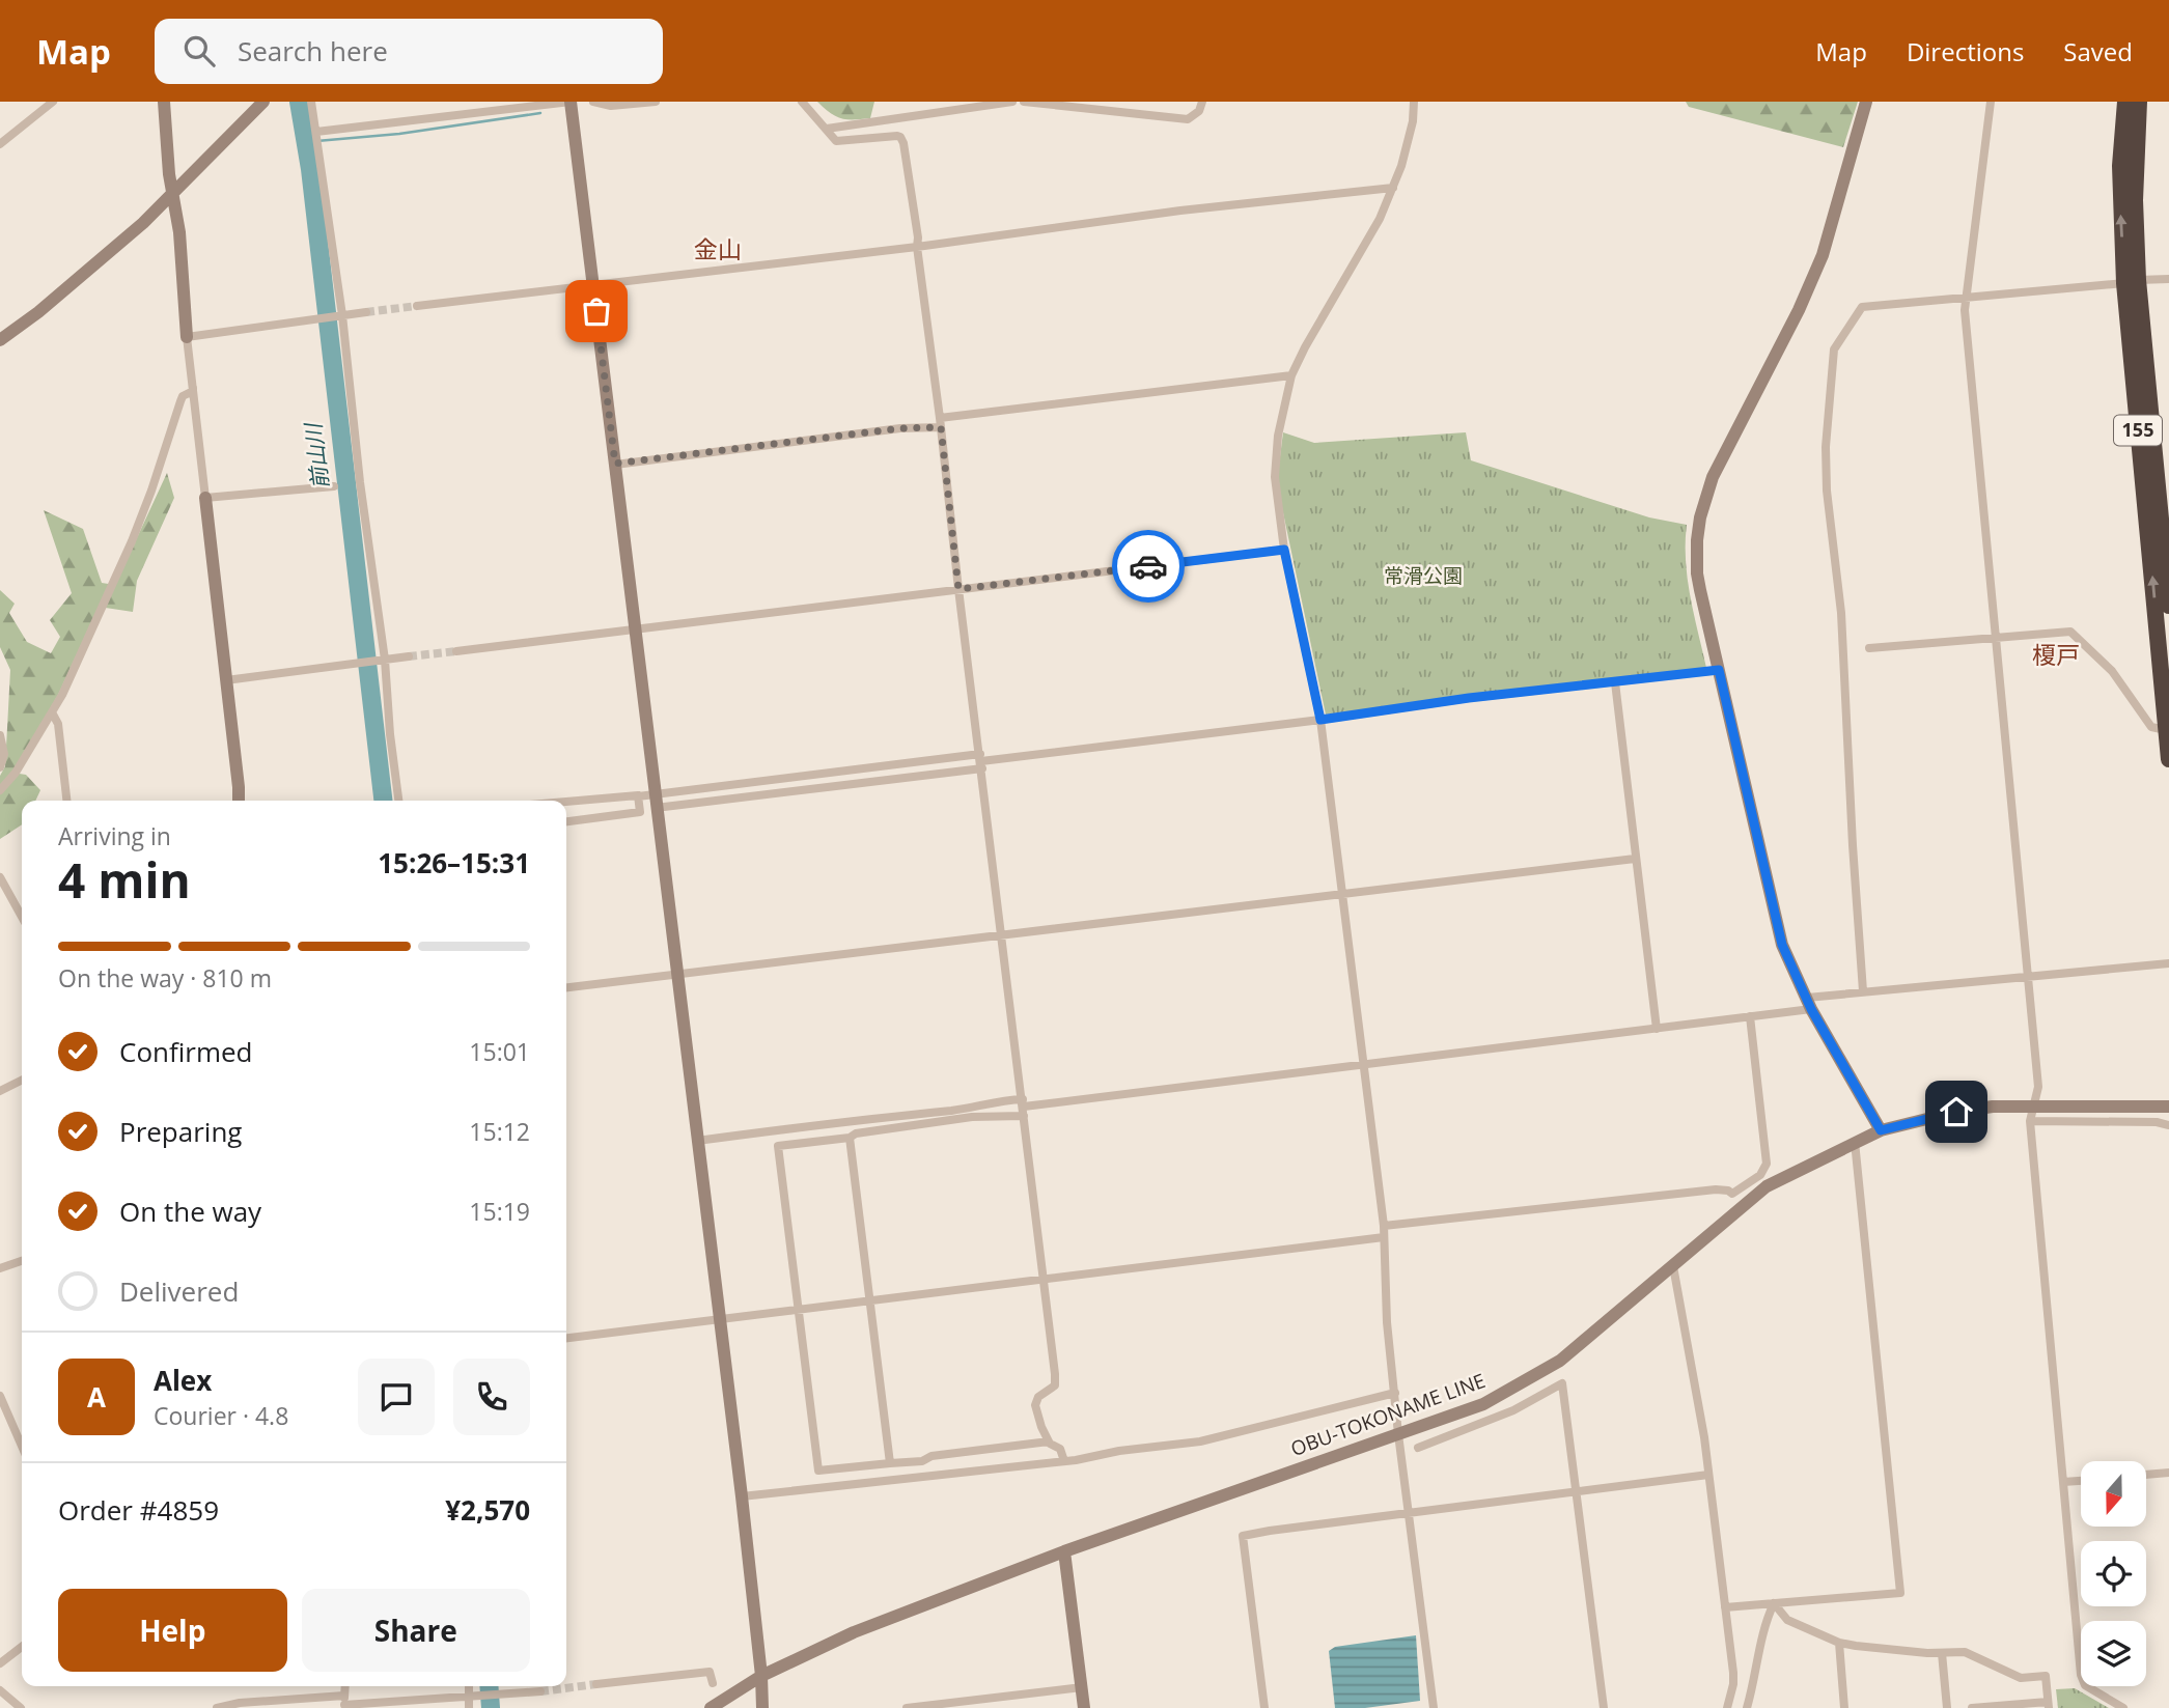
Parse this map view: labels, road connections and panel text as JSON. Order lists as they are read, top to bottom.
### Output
{
  "streets": {
    "highway": ["155"],
    "street": ["OBU-TOKONAME LINE"]
  },
  "districts": ["金山", "榎戸"],
  "water": ["前山川"],
  "parks": ["常滑公園"],
  "north": "bottom",
  "page": {
    "header": "Map",
    "search": "Search here",
    "nav": ["Map", "Directions", "Saved"],
    "heading": ["4 min", "Arriving in", "15:26–15:31"],
    "panel": [
      "Alex",
      "Courier · 4.8",
      "Order #4859",
      "¥2,570"
    ],
    "bar": "On the way · 810 m",
    "list": [
      ["Confirmed", "15:01"],
      ["Preparing", "15:12"],
      ["On the way", "15:19"],
      "Delivered"
    ],
    "round": "A",
    "buttons": ["Help", "Share"]
  }
}
